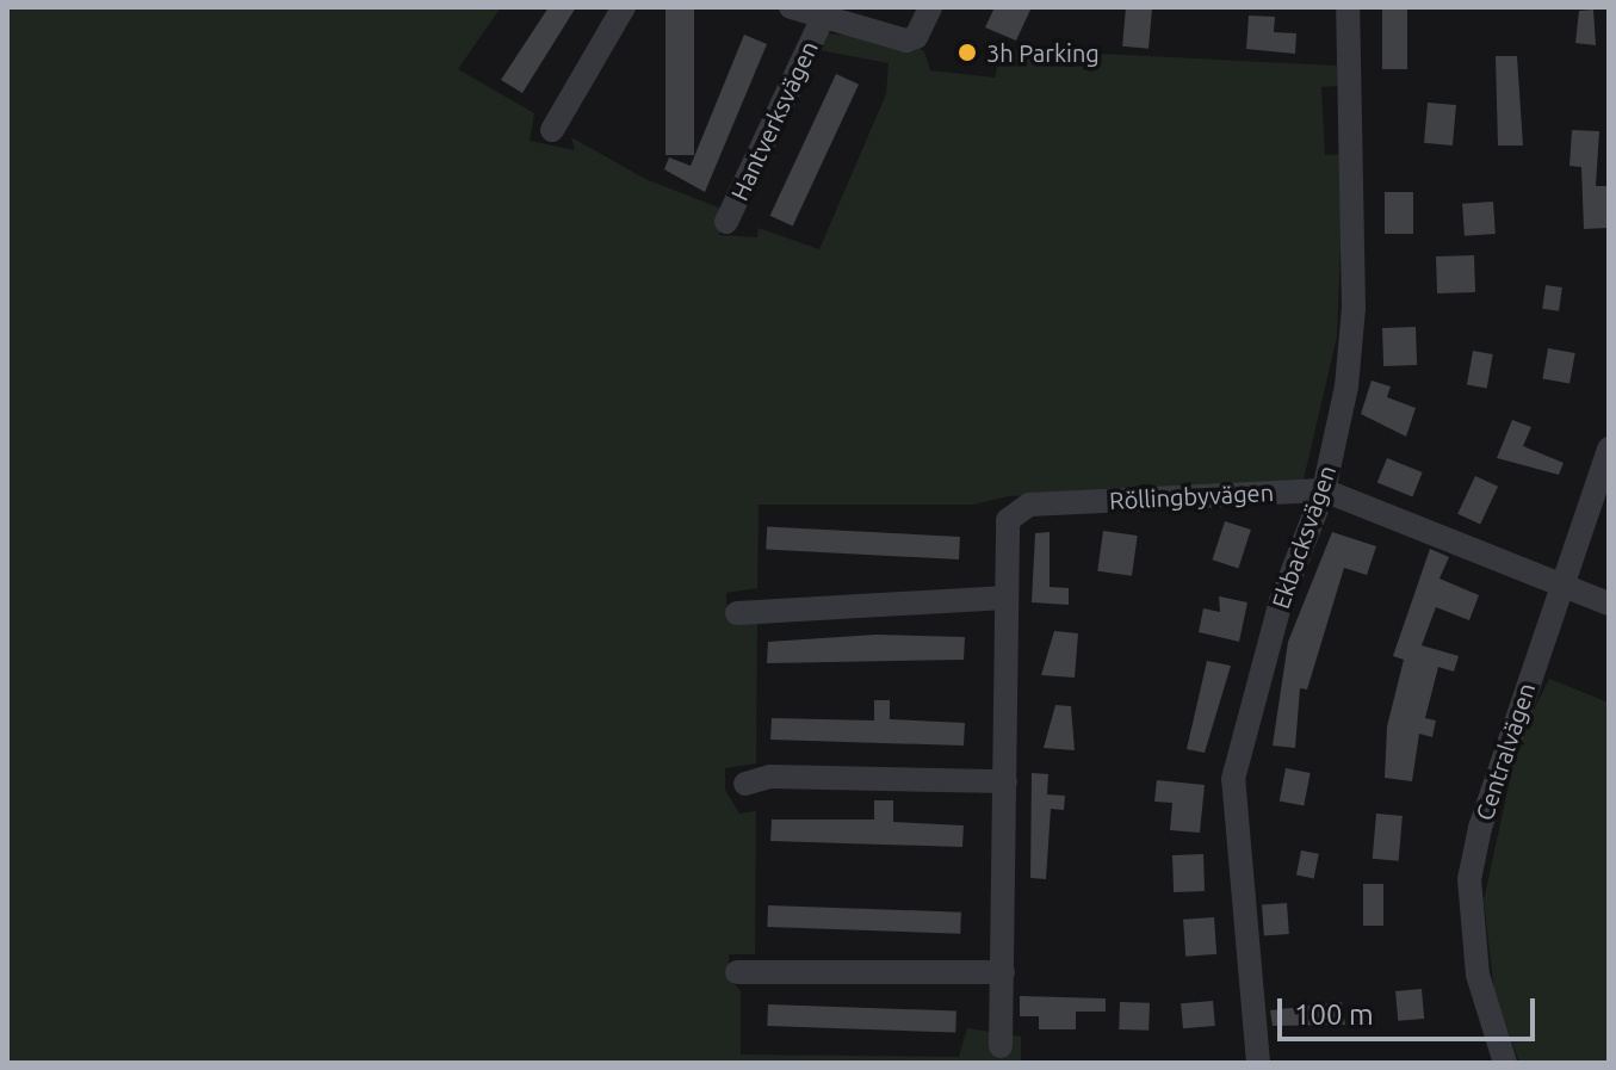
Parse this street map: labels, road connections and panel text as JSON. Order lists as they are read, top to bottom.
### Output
{
  "streets": {
    "street": [
      "Hantverksvägen",
      "Röllingbyvägen",
      "Ekbacksvägen",
      "Centralvägen"
    ]
  },
  "crossings": [
    ["Röllingbyvägen", "Ekbacksvägen"],
    ["Röllingbyvägen", "Centralvägen"]
  ],
  "places": ["3h Parking"],
  "scale_bar": "100 m"
}
